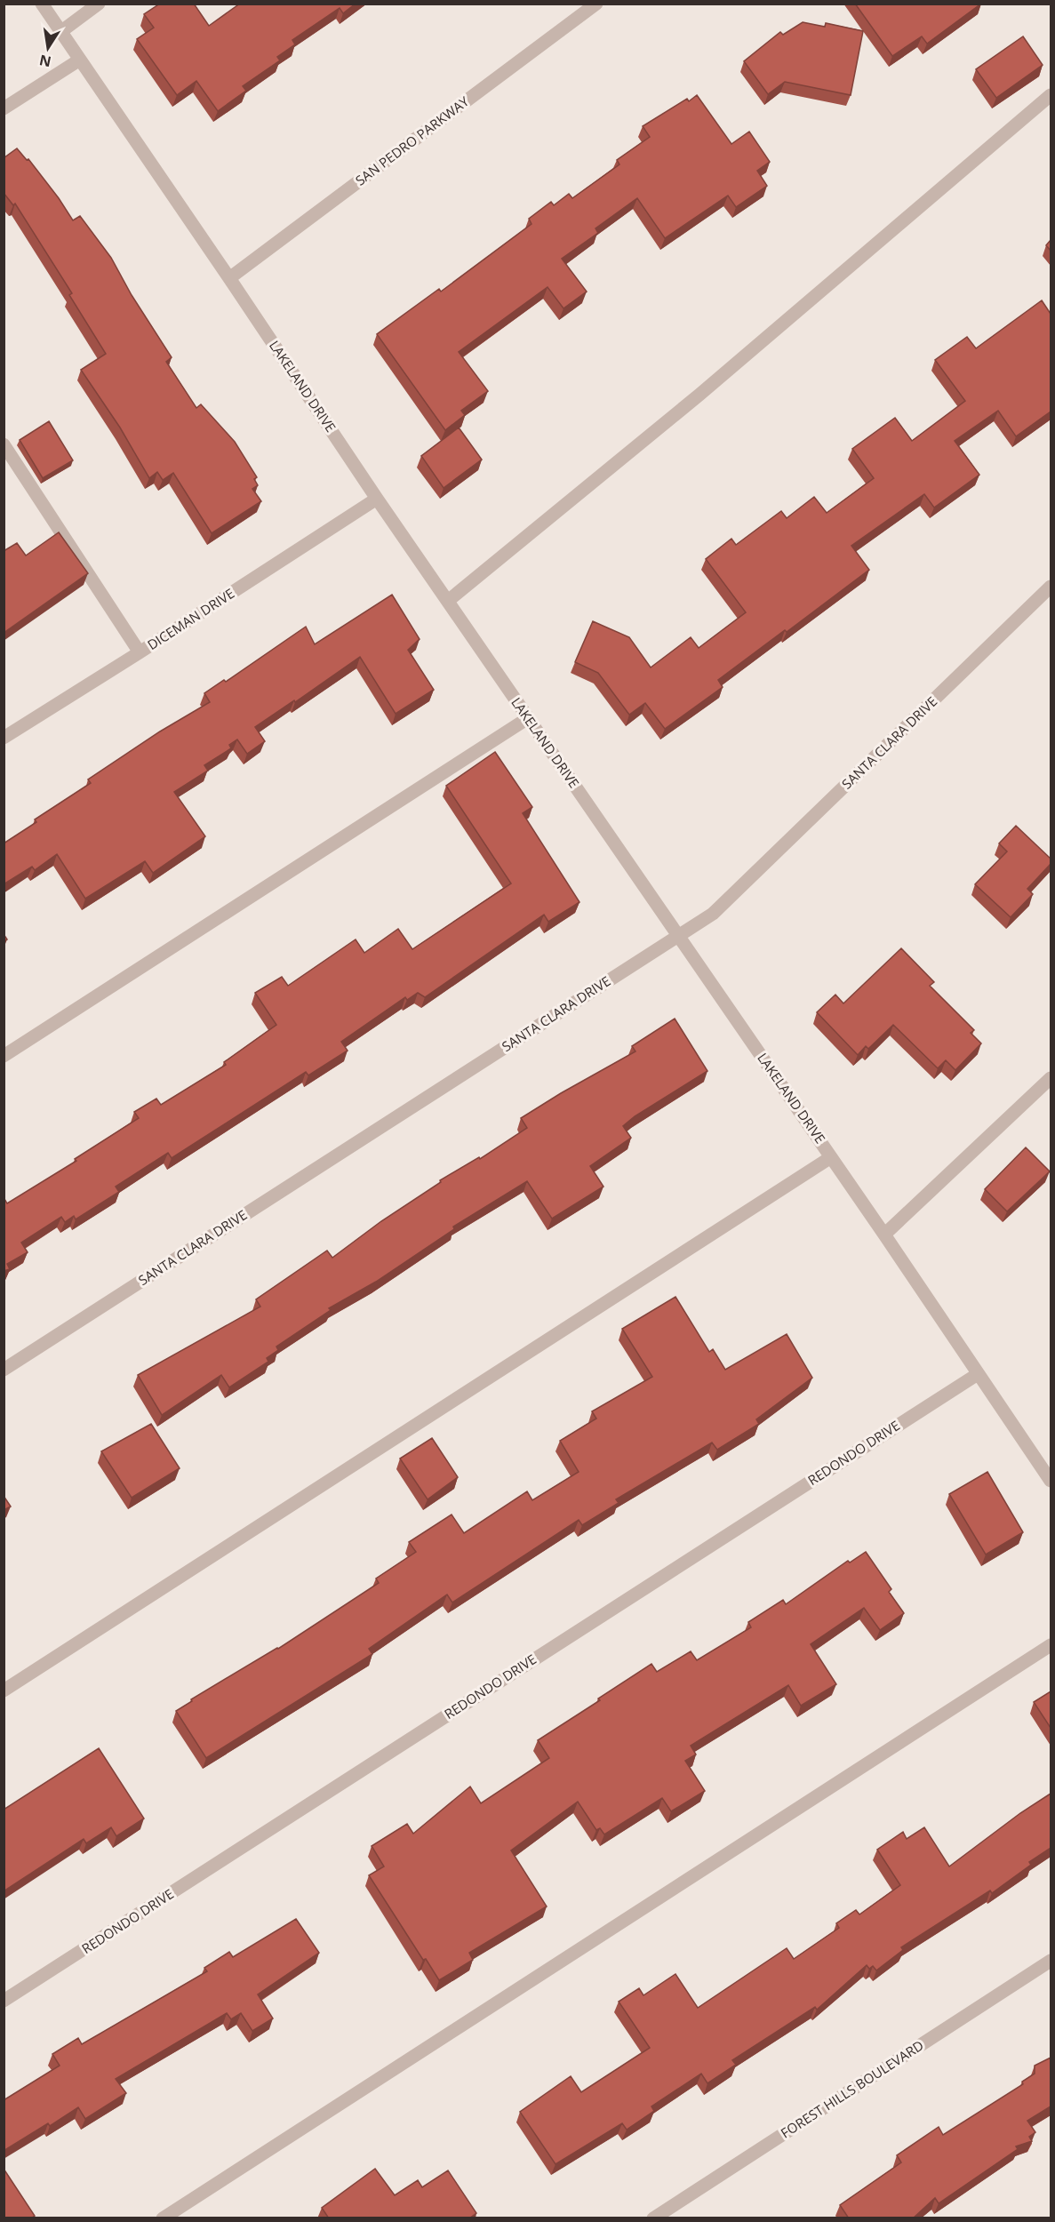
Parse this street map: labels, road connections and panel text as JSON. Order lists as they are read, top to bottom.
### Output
{
  "streets": {
    "street": [
      "SAN PEDRO PARKWAY",
      "LAKELAND DRIVE",
      "DICEMAN DRIVE",
      "SANTA CLARA DRIVE",
      "REDONDO DRIVE",
      "FOREST HILLS BOULEVARD"
    ]
  },
  "crossings": [
    ["SAN PEDRO PARKWAY", "LAKELAND DRIVE"],
    ["LAKELAND DRIVE", "DICEMAN DRIVE"],
    ["LAKELAND DRIVE", "SANTA CLARA DRIVE"],
    ["LAKELAND DRIVE", "REDONDO DRIVE"]
  ],
  "north": "bottom"
}
